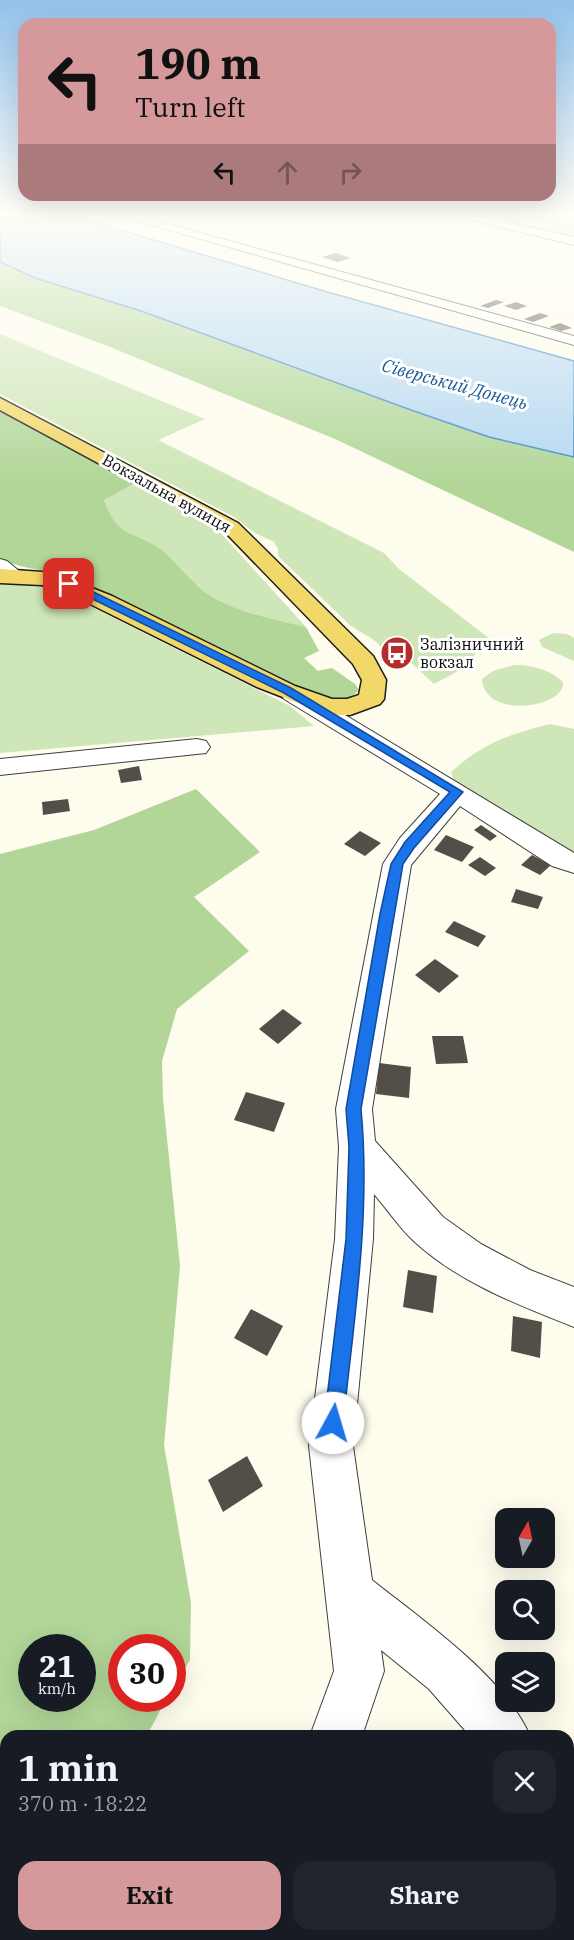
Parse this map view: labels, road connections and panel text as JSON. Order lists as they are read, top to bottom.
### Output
{
  "streets": {
    "main road": ["Вокзальна вулиця"]
  },
  "water": ["Сіверський Донець"],
  "places": {
    "bus stop": ["Залізничний вокзал"]
  },
  "north": "top",
  "page": {
    "turn": ["190 m", "Turn left"],
    "speed": "21 km/h",
    "limit": "30",
    "heading": ["1 min", "370 m · 18:22"],
    "buttons": ["Exit", "Share"]
  }
}
